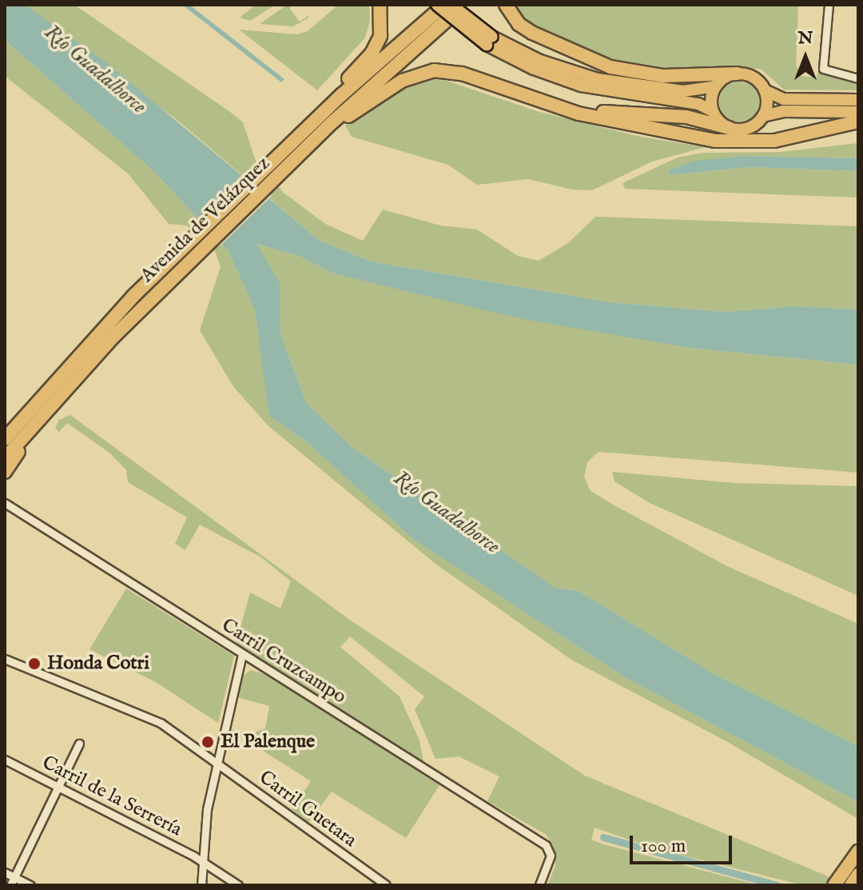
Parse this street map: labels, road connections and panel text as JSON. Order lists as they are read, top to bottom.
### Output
{
  "streets": {
    "highway": ["Avenida de Velázquez"],
    "street": ["Carril Cruzcampo", "Carril de la Serrería", "Carril Guetara"]
  },
  "water": ["Río Guadalhorce"],
  "places": ["Honda Cotri", "El Palenque"],
  "scale_bar": "100 m",
  "north": "top"
}
